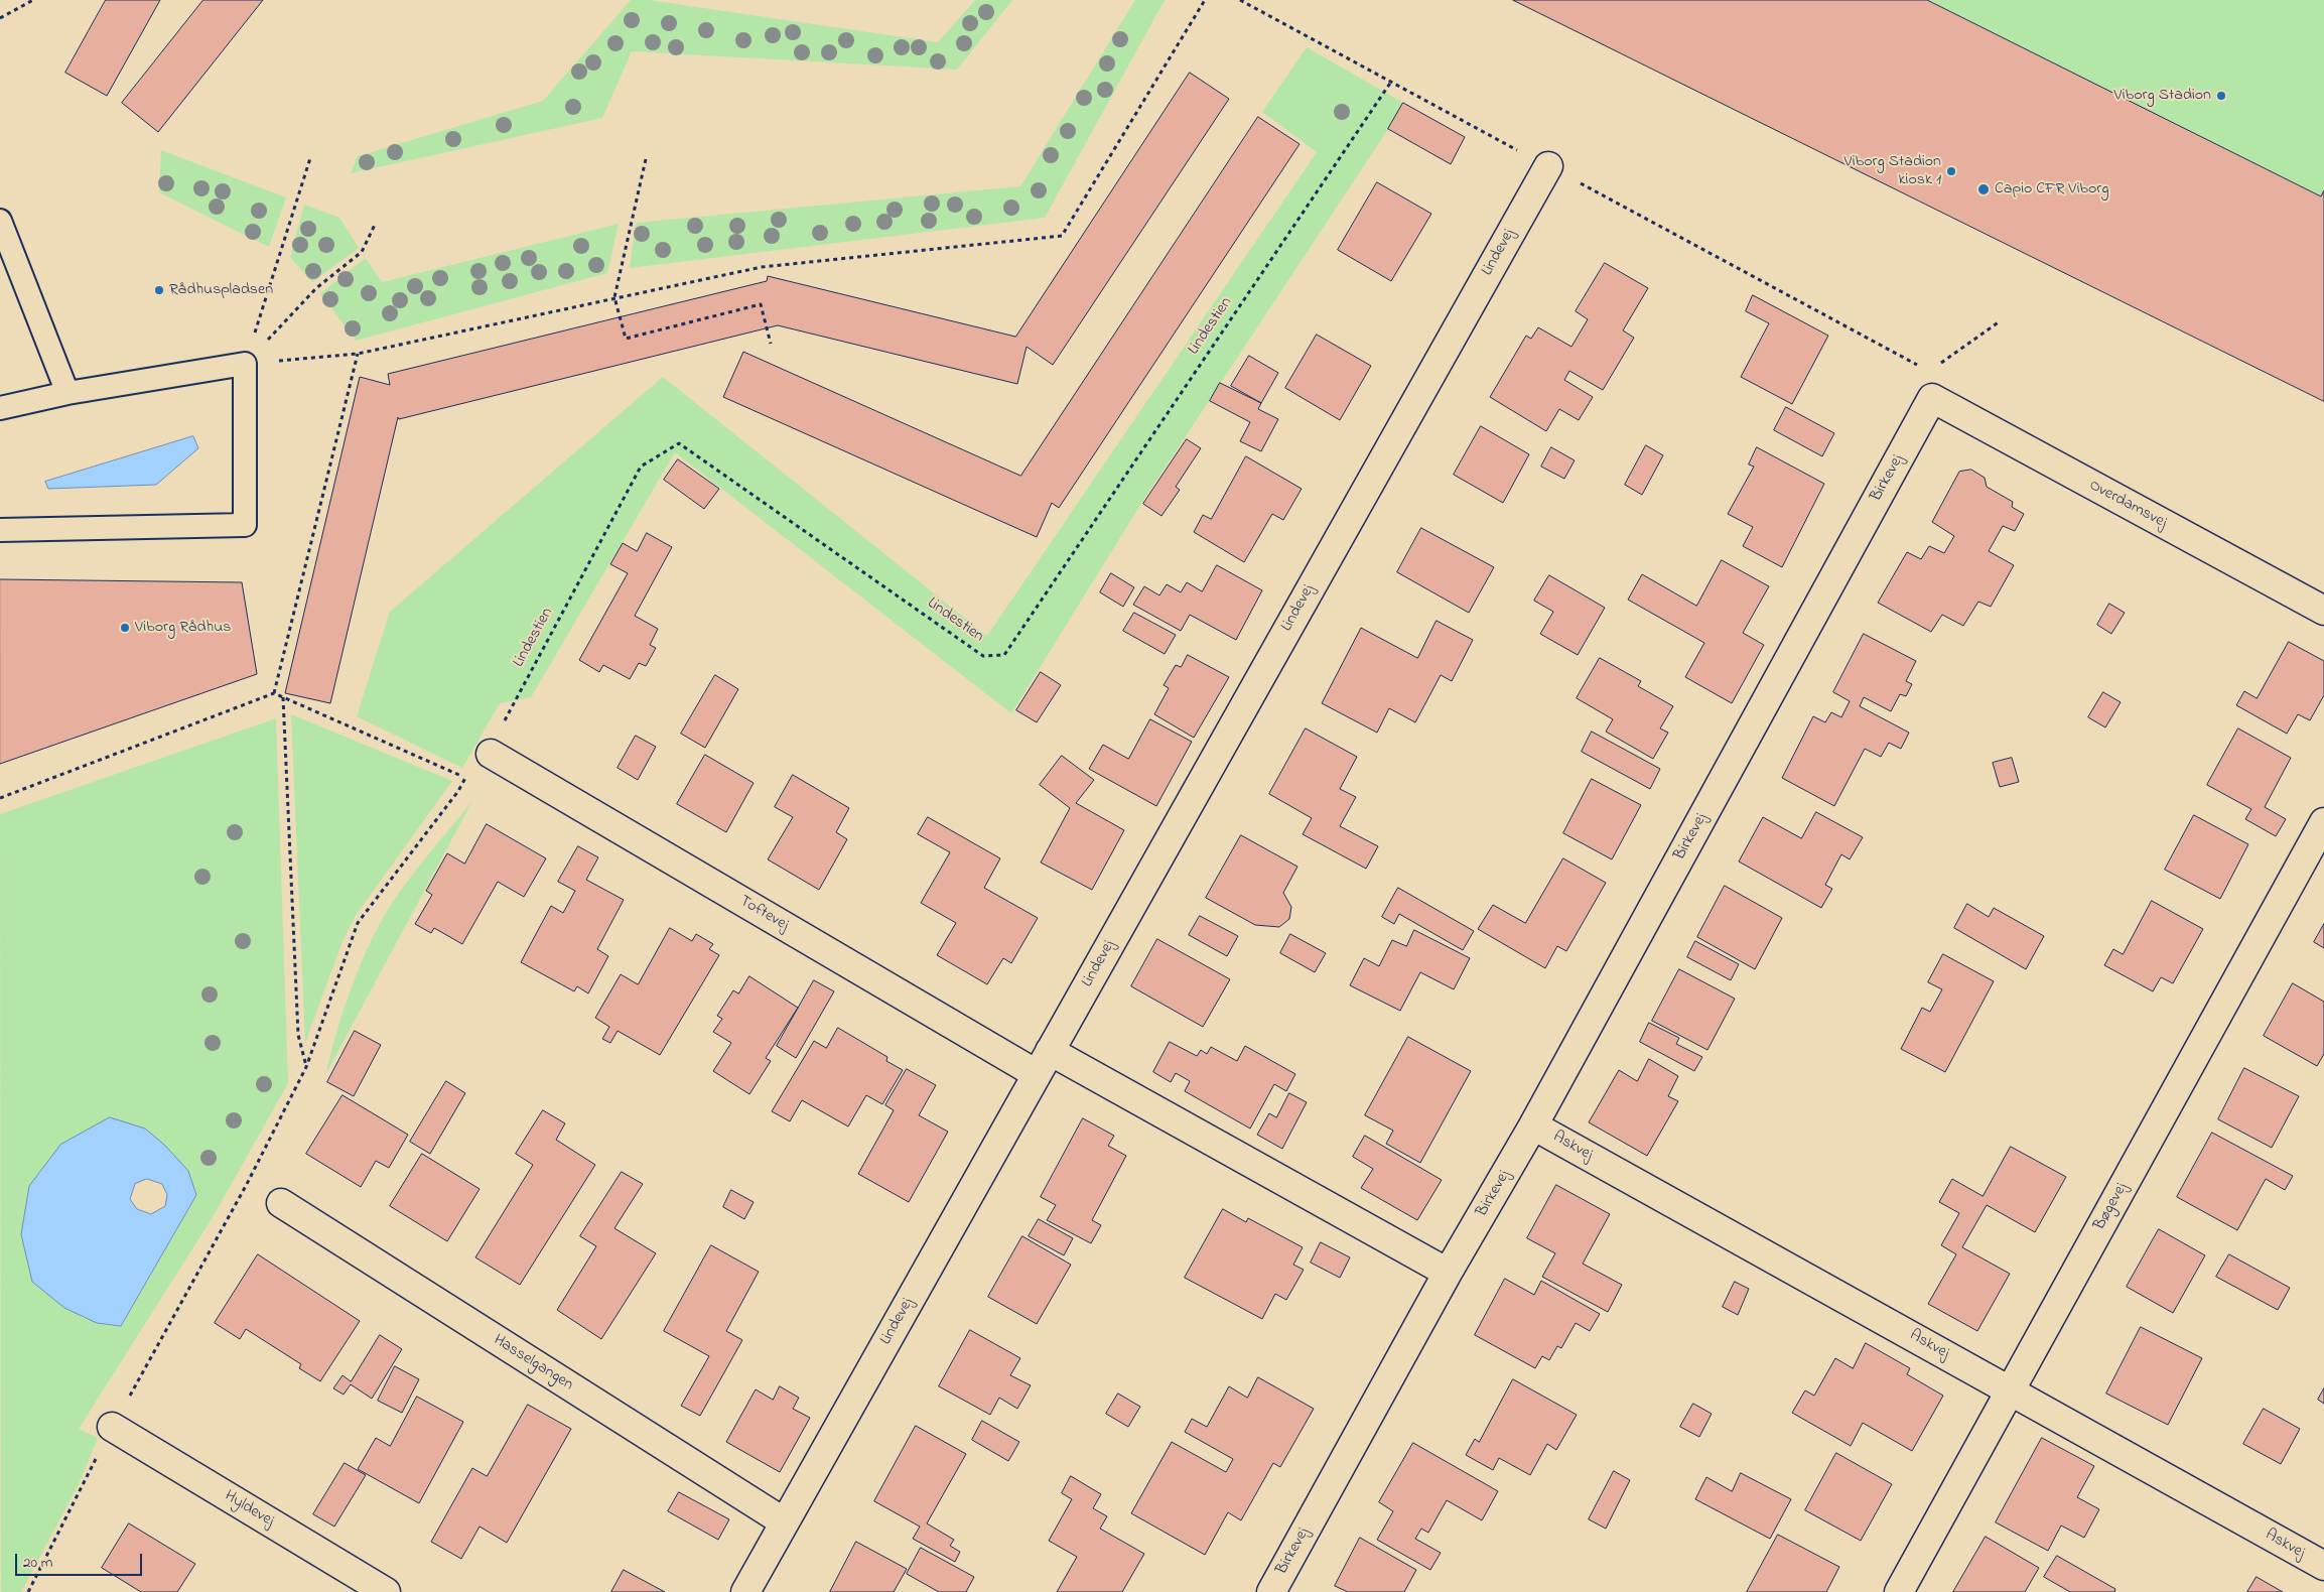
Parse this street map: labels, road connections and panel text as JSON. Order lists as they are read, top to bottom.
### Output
{
  "streets": {
    "street": [
      "Lindevej",
      "Birkevej",
      "Overdamsvej",
      "Toftevej",
      "Askvej",
      "Bøgevej",
      "Hasselgangen",
      "Hyldevej"
    ],
    "path": ["Lindestien"]
  },
  "crossings": [
    ["Lindevej", "Toftevej"],
    ["Lindevej", "Hasselgangen"],
    ["Lindestien", "Toftevej"],
    ["Birkevej", "Overdamsvej"],
    ["Birkevej", "Askvej"],
    ["Askvej", "Bøgevej"]
  ],
  "places": [
    "Viborg Stadion",
    "Viborg Stadion kiosk 1",
    "Capio CFR Viborg",
    "Rådhuspladsen",
    "Viborg Rådhus"
  ],
  "scale_bar": "20 m"
}
